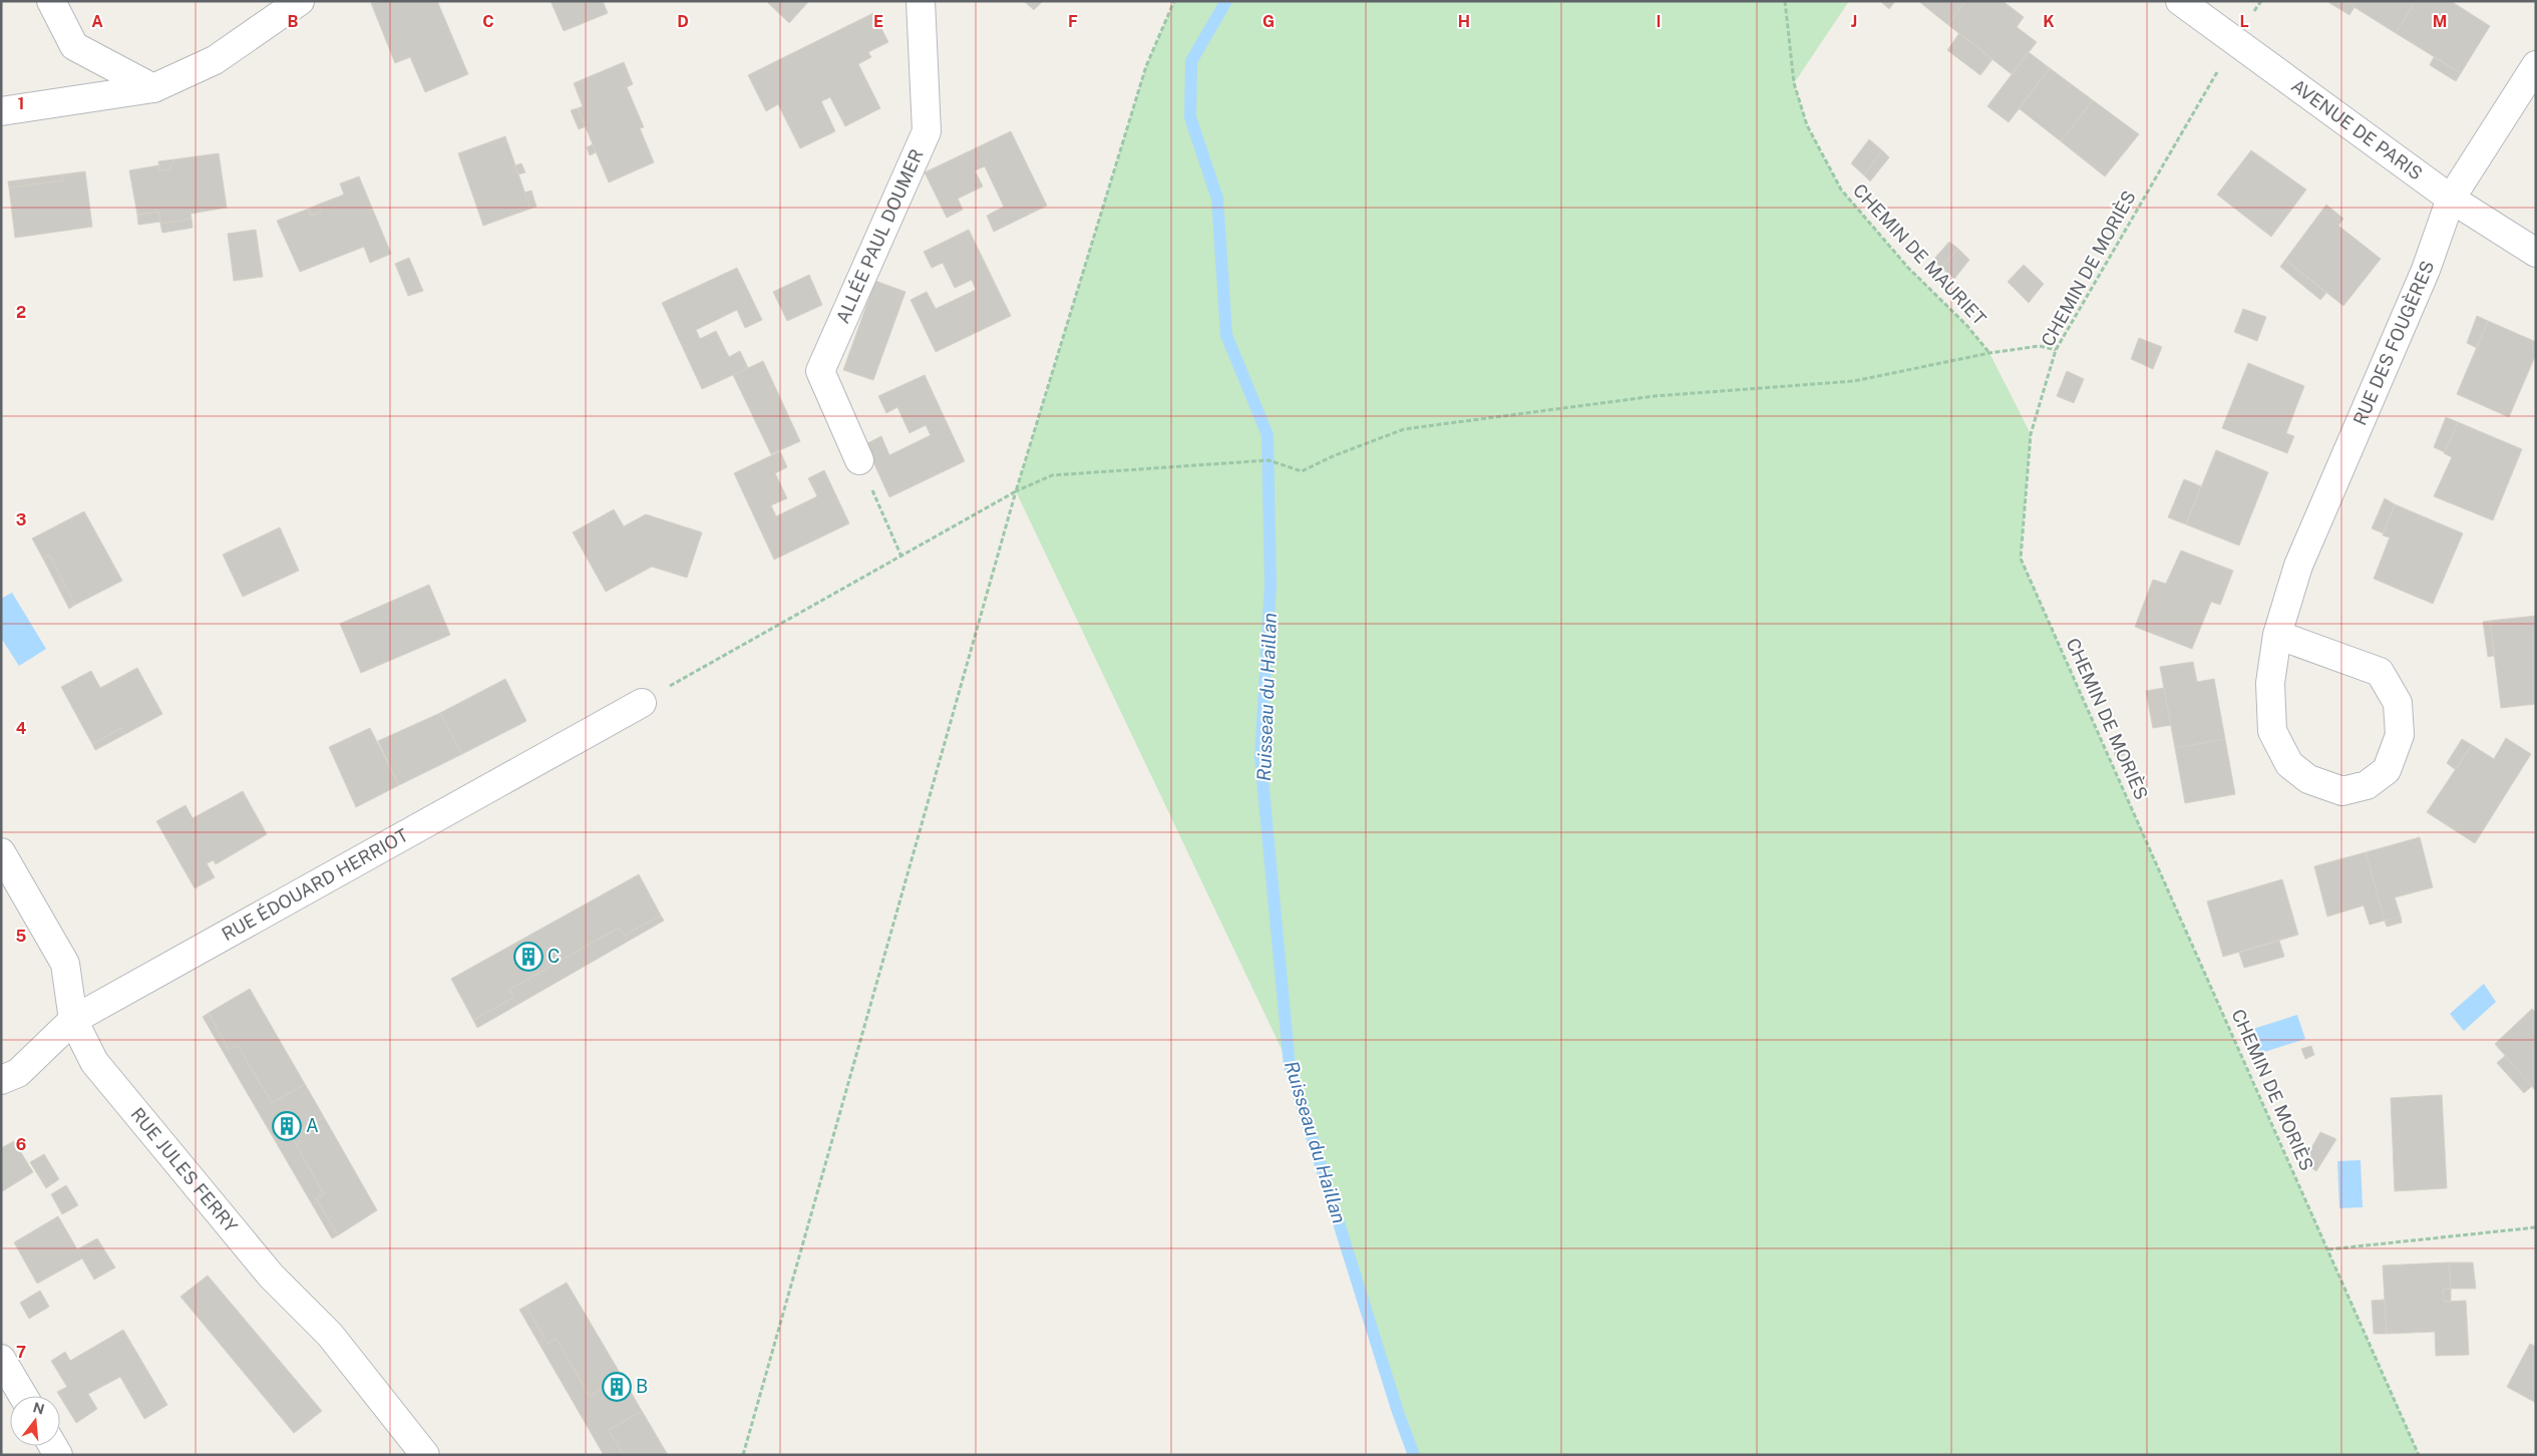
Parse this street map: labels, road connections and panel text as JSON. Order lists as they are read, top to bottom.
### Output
{
  "streets": {
    "street": [
      "AVENUE DE PARIS",
      "ALLÉE PAUL DOUMER",
      "RUE DES FOUGÈRES",
      "RUE ÉDOUARD HERRIOT",
      "RUE JULES FERRY"
    ],
    "path": ["CHEMIN DE MAURIET", "CHEMIN DE MORIÈS"]
  },
  "crossings": [
    ["AVENUE DE PARIS", "CHEMIN DE MORIÈS"],
    ["AVENUE DE PARIS", "RUE DES FOUGÈRES"],
    ["RUE ÉDOUARD HERRIOT", "RUE JULES FERRY"]
  ],
  "water": ["Ruisseau du Haillan"],
  "places": {
    "building": ["C", "A", "B"]
  },
  "north": "top",
  "grid": {
    "columns": [
      "A",
      "B",
      "C",
      "D",
      "E",
      "F",
      "G",
      "H",
      "I",
      "J",
      "K",
      "L",
      "M"
    ],
    "rows": [
      "1",
      "2",
      "3",
      "4",
      "5",
      "6",
      "7"
    ]
  }
}
